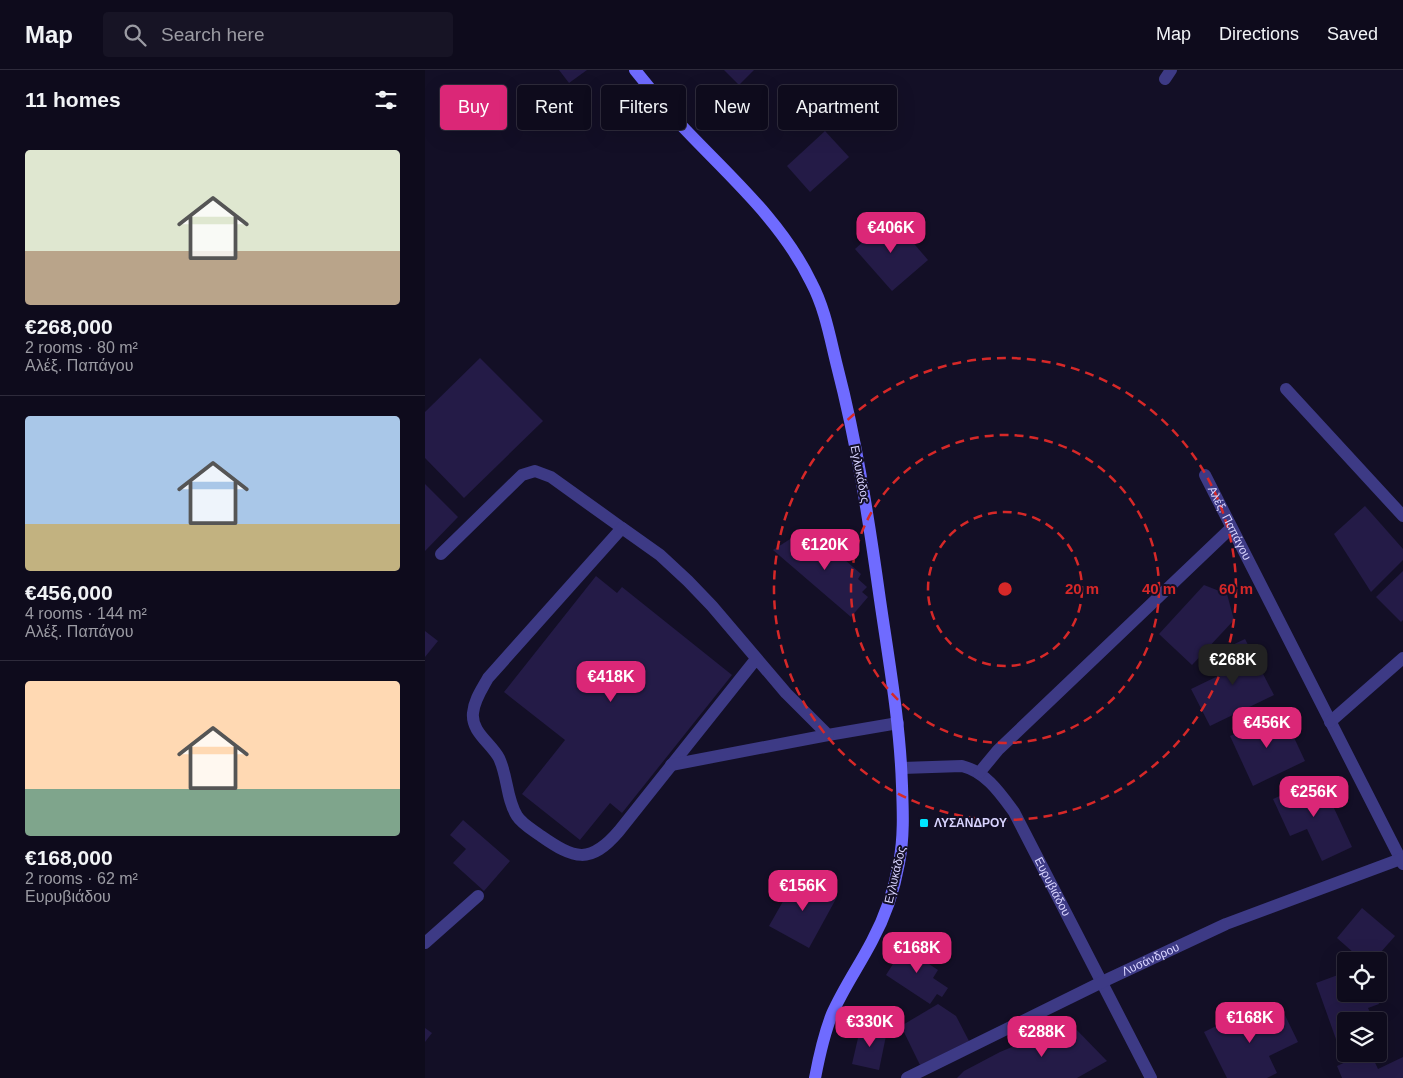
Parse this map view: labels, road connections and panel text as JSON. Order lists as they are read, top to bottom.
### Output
{
  "streets": {
    "main road": ["Εγλυκάδος"],
    "street": ["Αλέξ. Παπάγου", "Ευρυβιάδου", "Λυσάνδρου"]
  },
  "crossings": [
    ["Εγλυκάδος", "Ευρυβιάδου"],
    ["Αλέξ. Παπάγου", "Λυσάνδρου"],
    ["Ευρυβιάδου", "Λυσάνδρου"]
  ],
  "places": {
    "transit": ["ΛΥΣΑΝΔΡΟΥ"]
  },
  "page": {
    "header": "Map",
    "search": "Search here",
    "nav": ["Map", "Directions", "Saved"],
    "heading": "11 homes",
    "chip": [
      "Buy",
      "Rent",
      "Filters",
      "New",
      "Apartment"
    ],
    "list": [
      {
        "name": "€268,000",
        "note": "2 rooms · 80 m² · Αλέξ. Παπάγου"
      },
      {
        "name": "€456,000",
        "note": "4 rooms · 144 m² · Αλέξ. Παπάγου"
      },
      {
        "name": "€168,000",
        "note": "2 rooms · 62 m² · Ευρυβιάδου"
      }
    ],
    "price": [
      "€406K",
      "€120K",
      "€268K",
      "€418K",
      "€456K",
      "€256K",
      "€156K",
      "€168K",
      "€168K",
      "€330K",
      "€288K"
    ]
  },
  "rings": ["20 m", "40 m", "60 m"]
}
